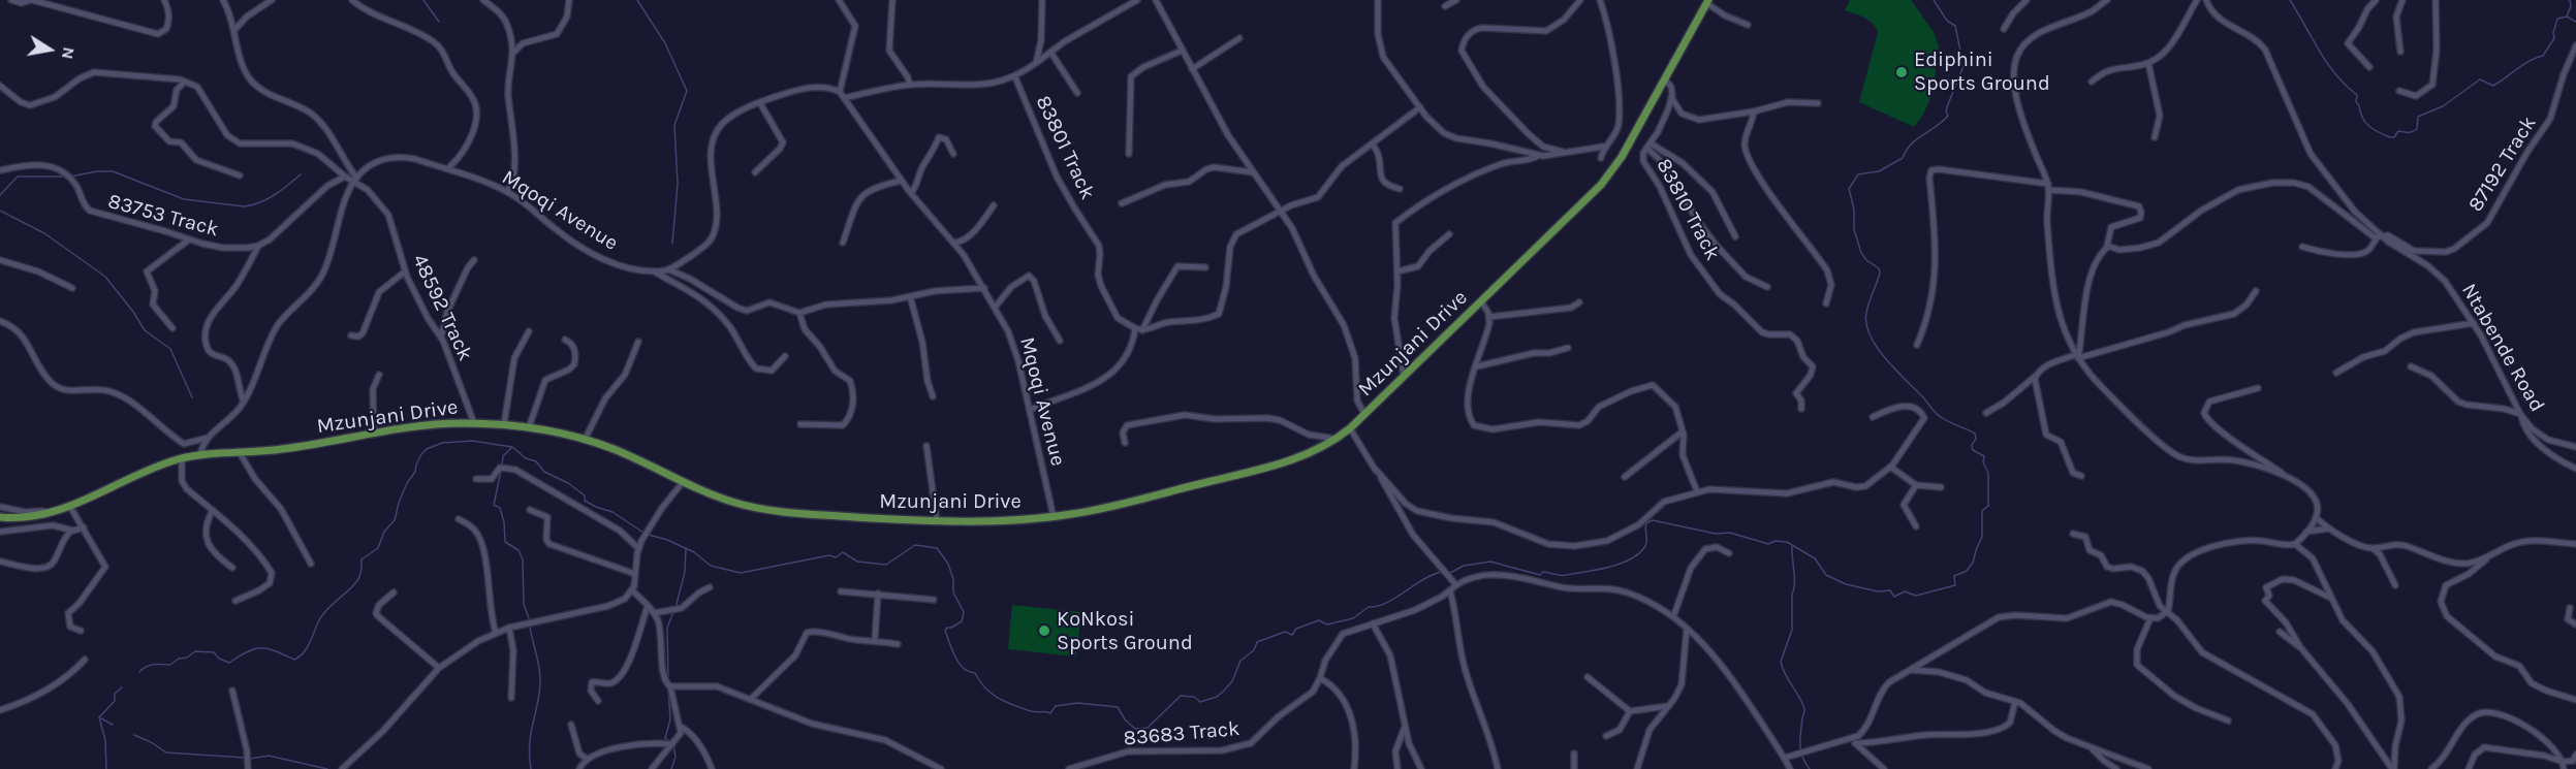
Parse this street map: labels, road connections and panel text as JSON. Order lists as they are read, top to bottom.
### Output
{
  "streets": {
    "main road": ["Mzunjani Drive"],
    "street": [
      "83801 Track",
      "87192 Track",
      "83810 Track",
      "Mqoqi Avenue",
      "83753 Track",
      "48592 Track",
      "Ntabende Road",
      "83683 Track"
    ]
  },
  "crossings": [
    ["87192 Track", "Ntabende Road"],
    ["Mqoqi Avenue", "48592 Track"],
    ["Mqoqi Avenue", "Mzunjani Drive"],
    ["48592 Track", "Mzunjani Drive"]
  ],
  "places": ["Ediphini Sports Ground", "KoNkosi Sports Ground"],
  "north": "right"
}
